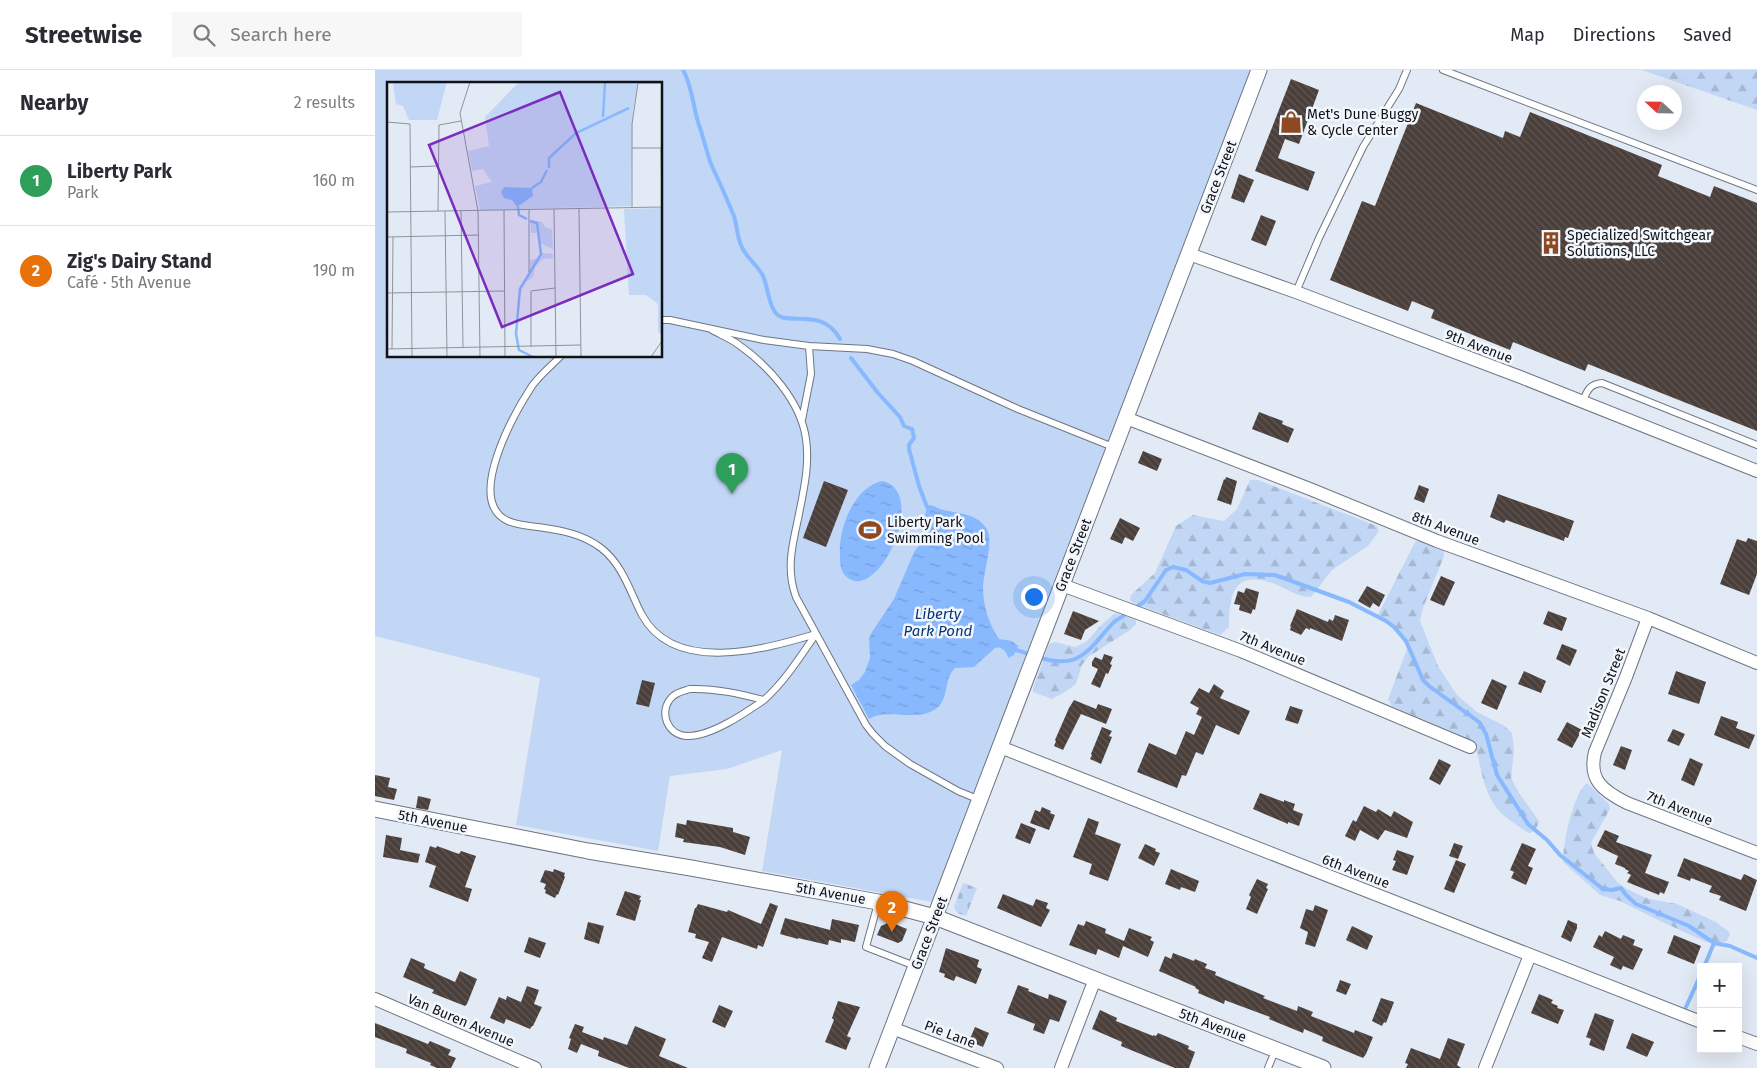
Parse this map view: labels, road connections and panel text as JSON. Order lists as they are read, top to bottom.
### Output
{
  "streets": {
    "street": [
      "Grace Street",
      "9th Avenue",
      "8th Avenue",
      "7th Avenue",
      "Madison Street",
      "5th Avenue",
      "6th Avenue",
      "Van Buren Avenue",
      "Pie Lane"
    ]
  },
  "crossings": [
    ["Grace Street", "9th Avenue"],
    ["Grace Street", "8th Avenue"],
    ["Grace Street", "7th Avenue"],
    ["Grace Street", "5th Avenue"],
    ["Grace Street", "6th Avenue"],
    ["Grace Street", "Pie Lane"],
    ["8th Avenue", "Madison Street"],
    ["7th Avenue", "Madison Street"]
  ],
  "water": ["Liberty Park Pond"],
  "places": {
    "shop": ["Met's Dune Buggy & Cycle Center"],
    "building": ["Specialized Switchgear Solutions, LLC"],
    "sports": ["Liberty Park Swimming Pool"]
  },
  "north": "left",
  "page": {
    "header": "Streetwise",
    "search": "Search here",
    "nav": ["Map", "Directions", "Saved"],
    "heading": ["Nearby", "2 results"],
    "list": [
      {
        "mark": "1",
        "name": "Liberty Park",
        "note": "Park",
        "value": "160 m"
      },
      {
        "mark": "2",
        "name": "Zig's Dairy Stand",
        "note": "Café · 5th Avenue",
        "value": "190 m"
      }
    ],
    "pins": ["1", "2"],
    "map_buttons": ["+", "−"]
  }
}
